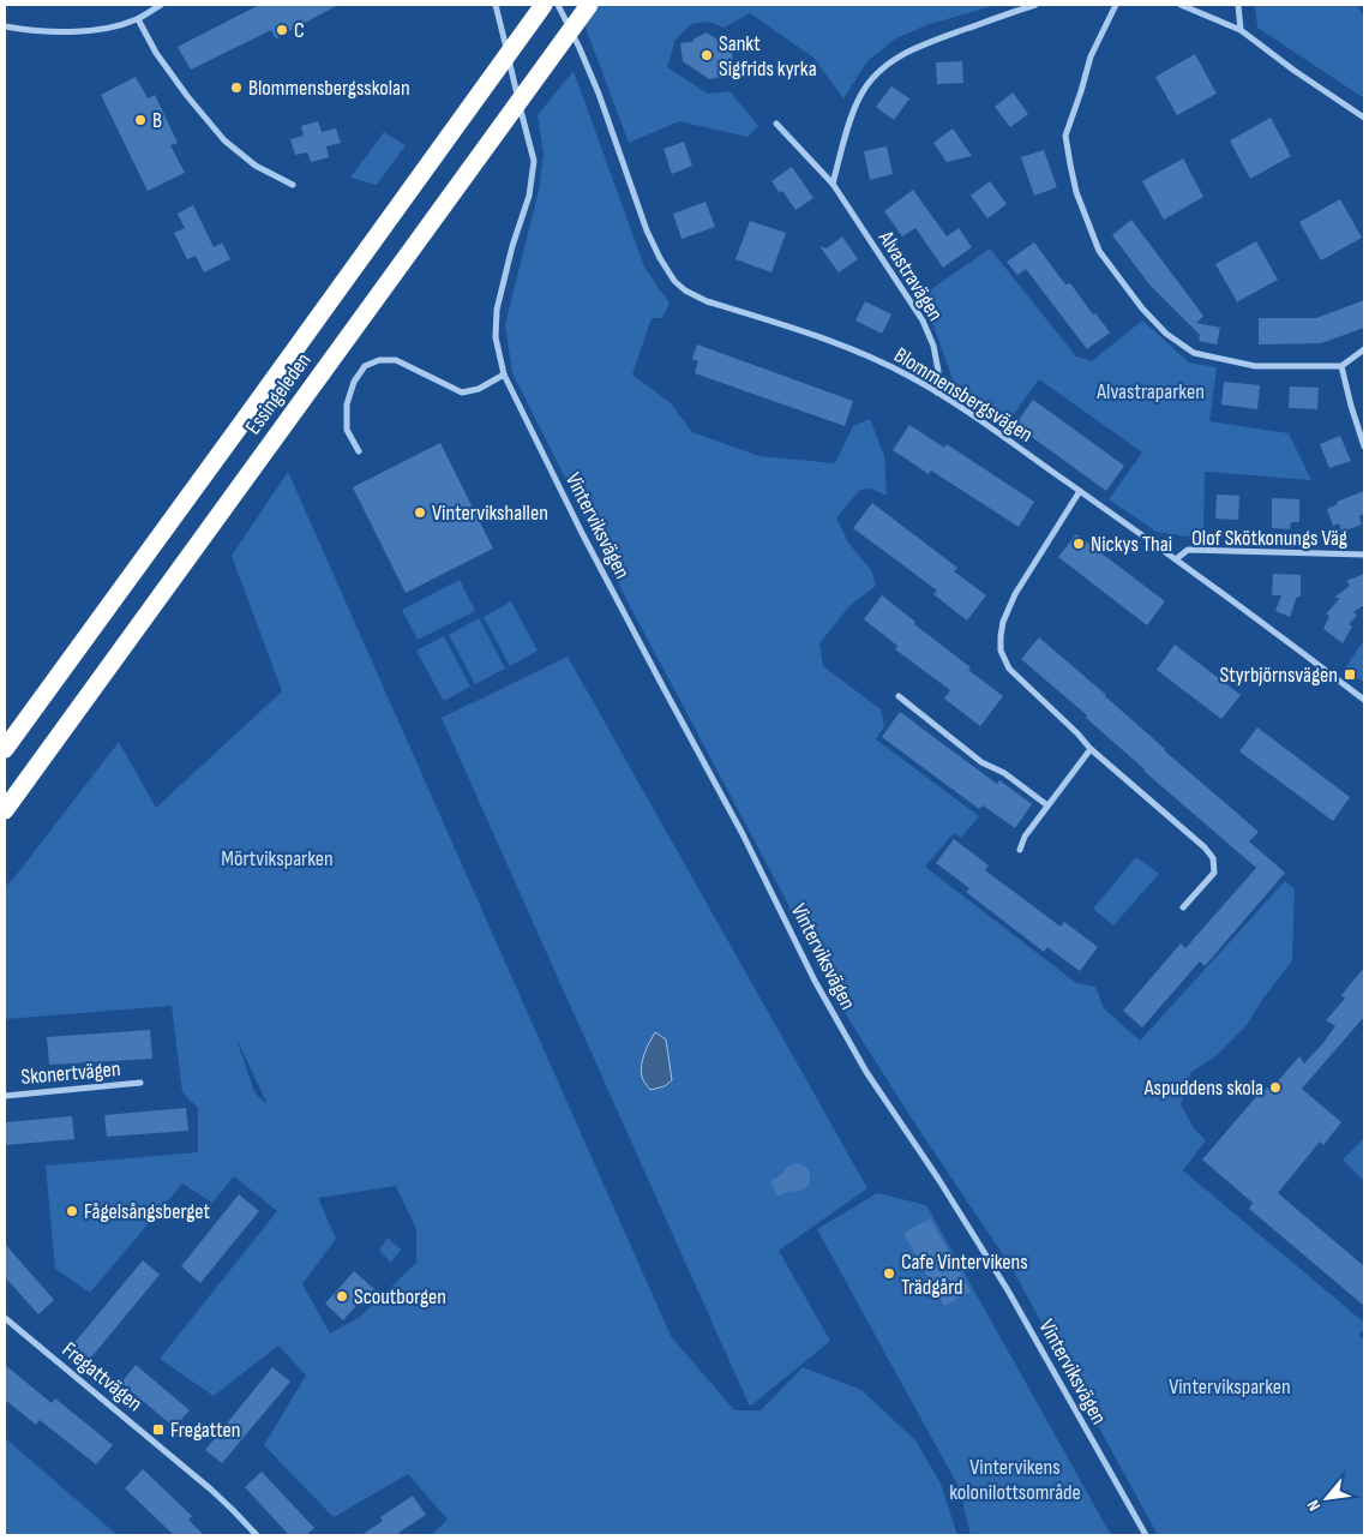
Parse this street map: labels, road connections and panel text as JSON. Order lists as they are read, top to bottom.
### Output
{
  "streets": {
    "highway": ["Essingeleden"],
    "street": [
      "Alvastravägen",
      "Blommensbergsvägen",
      "Vinterviksvägen",
      "Olof Skötkonungs Väg",
      "Skonertvägen",
      "Fregattvägen"
    ]
  },
  "crossings": [
    ["Alvastravägen", "Blommensbergsvägen"],
    ["Blommensbergsvägen", "Olof Skötkonungs Väg"]
  ],
  "parks": [
    "Alvastraparken",
    "Mörtviksparken",
    "Vinterviksparken",
    "Vintervikens kolonilottsområde"
  ],
  "places": {
    "other": [
      "C",
      "Sankt Sigfrids kyrka",
      "Blommensbergsskolan",
      "B",
      "Vintervikshallen",
      "Nickys Thai",
      "Aspuddens skola",
      "Fågelsångsberget",
      "Cafe Vintervikens Trädgård",
      "Scoutborgen"
    ],
    "transit": ["Styrbjörnsvägen", "Fregatten"]
  },
  "north": "bottom left"
}
